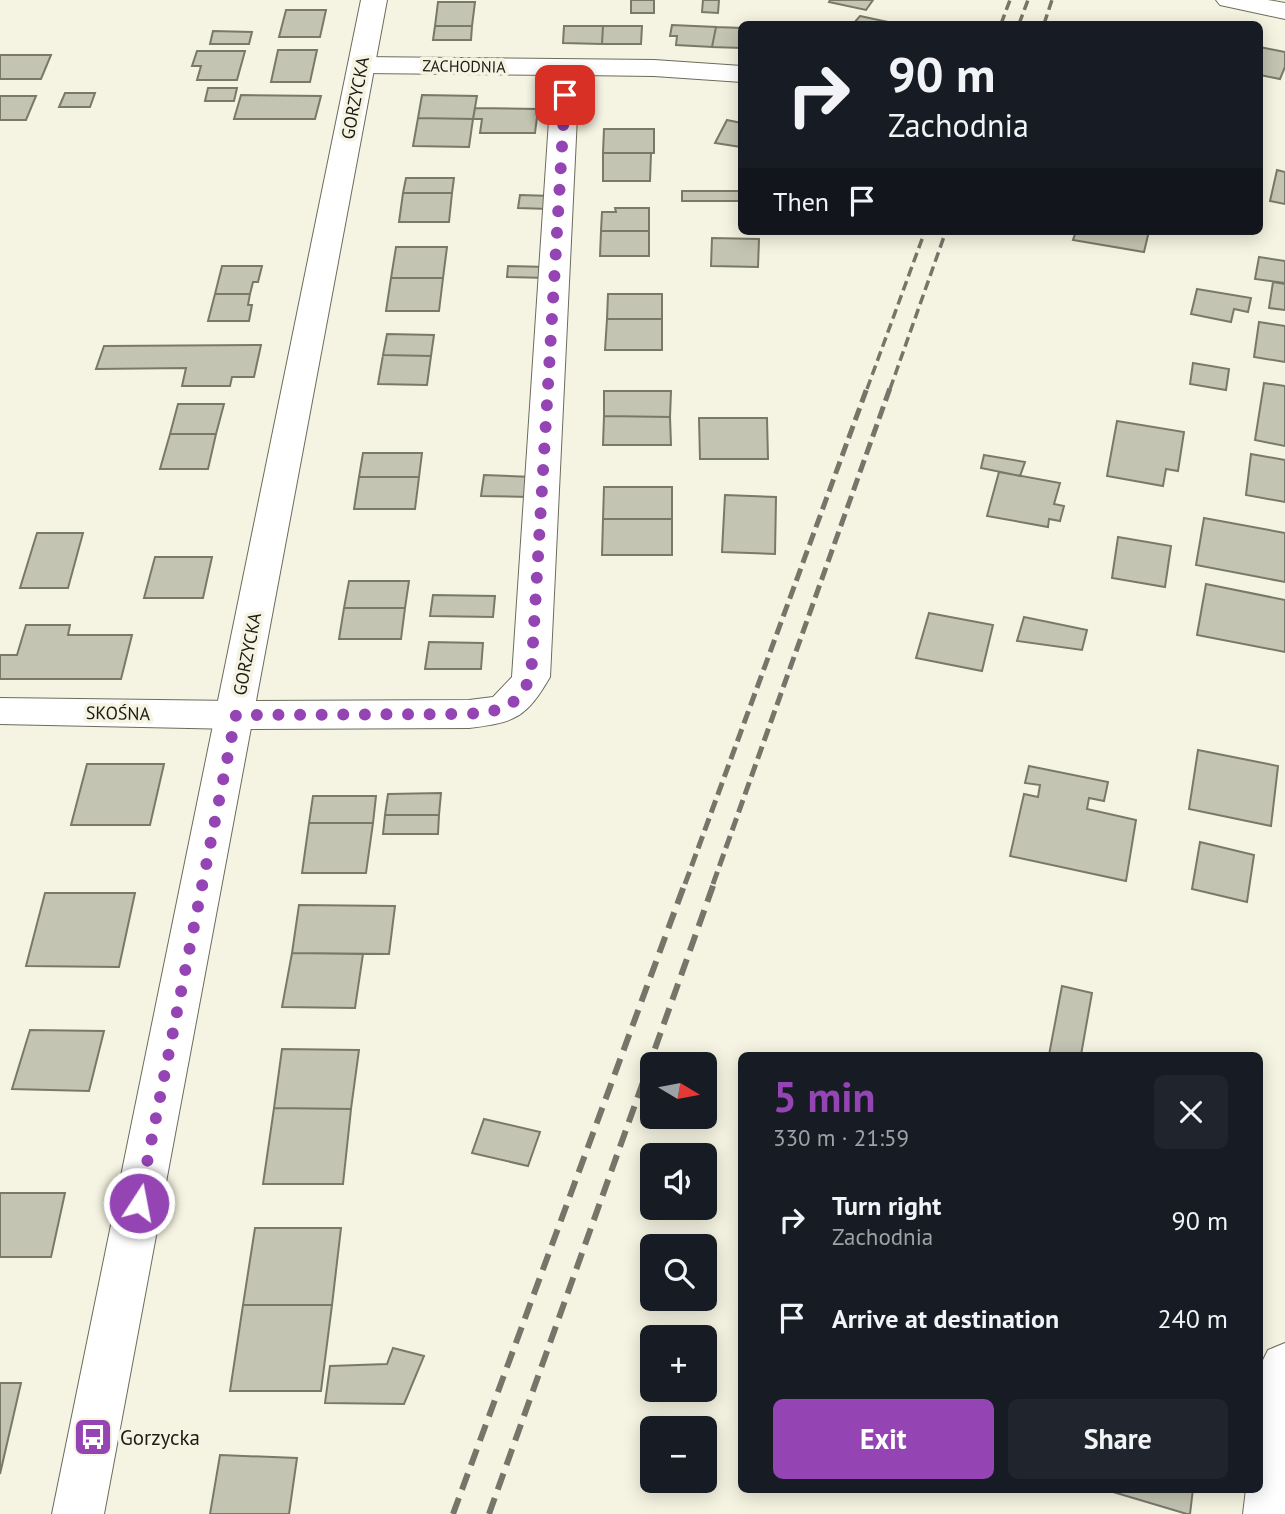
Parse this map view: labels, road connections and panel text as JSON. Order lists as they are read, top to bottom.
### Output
{
  "streets": {
    "street": ["ZACHODNIA", "GORZYCKA", "SKOŚNA"]
  },
  "crossings": [
    ["ZACHODNIA", "GORZYCKA"],
    ["GORZYCKA", "SKOŚNA"]
  ],
  "places": {
    "bus stop": ["Gorzycka"]
  },
  "north": "right",
  "page": {
    "turn": ["90 m", "Zachodnia"],
    "then": "Then",
    "map_buttons": ["+", "−"],
    "heading": ["5 min", "330 m · 21:59"],
    "list": [
      {
        "name": "Turn right",
        "note": "Zachodnia",
        "value": "90 m"
      },
      {
        "name": "Arrive at destination",
        "value": "240 m"
      }
    ],
    "buttons": ["Exit", "Share"]
  }
}
